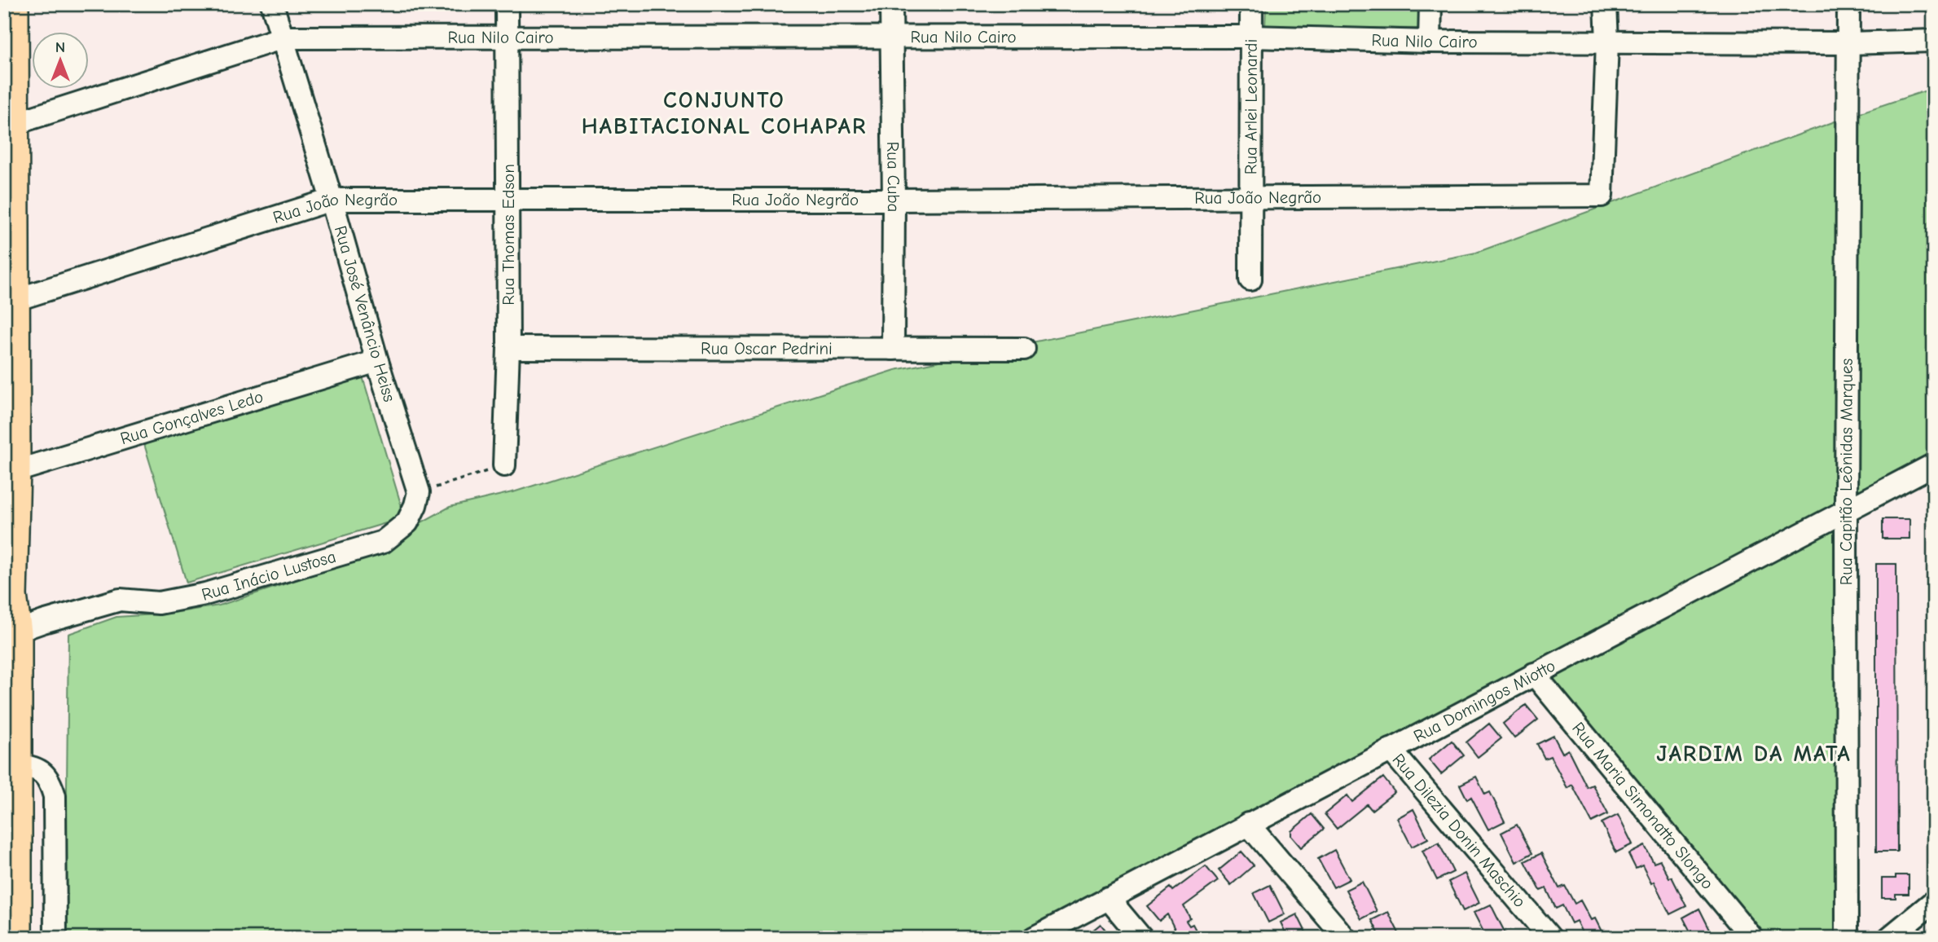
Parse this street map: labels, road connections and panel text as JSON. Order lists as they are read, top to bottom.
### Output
{
  "streets": {
    "street": [
      "Rua Nilo Cairo",
      "Rua Arlei Leonardi",
      "Rua Cuba",
      "Rua João Negrão",
      "Rua Thomas Edson",
      "Rua José Venâncio Heiss",
      "Rua Oscar Pedrini",
      "Rua Gonçalves Ledo",
      "Rua Capitão Leônidas Marques",
      "Rua Inácio Lustosa",
      "Rua Domingos Miotto",
      "Rua Maria Simonatto Slongo",
      "Rua Dilezia Donin Maschio"
    ]
  },
  "crossings": [
    ["Rua Nilo Cairo", "Rua Arlei Leonardi"],
    ["Rua Nilo Cairo", "Rua Cuba"],
    ["Rua Nilo Cairo", "Rua João Negrão"],
    ["Rua Nilo Cairo", "Rua Thomas Edson"],
    ["Rua Nilo Cairo", "Rua José Venâncio Heiss"],
    ["Rua Nilo Cairo", "Rua Capitão Leônidas Marques"],
    ["Rua Arlei Leonardi", "Rua João Negrão"],
    ["Rua Cuba", "Rua João Negrão"],
    ["Rua Cuba", "Rua Oscar Pedrini"],
    ["Rua João Negrão", "Rua Thomas Edson"],
    ["Rua João Negrão", "Rua José Venâncio Heiss"],
    ["Rua Thomas Edson", "Rua Oscar Pedrini"],
    ["Rua José Venâncio Heiss", "Rua Gonçalves Ledo"],
    ["Rua José Venâncio Heiss", "Rua Inácio Lustosa"],
    ["Rua Capitão Leônidas Marques", "Rua Domingos Miotto"],
    ["Rua Domingos Miotto", "Rua Maria Simonatto Slongo"],
    ["Rua Domingos Miotto", "Rua Dilezia Donin Maschio"]
  ],
  "districts": ["CONJUNTO HABITACIONAL COHAPAR", "JARDIM DA MATA"],
  "north": "top"
}
